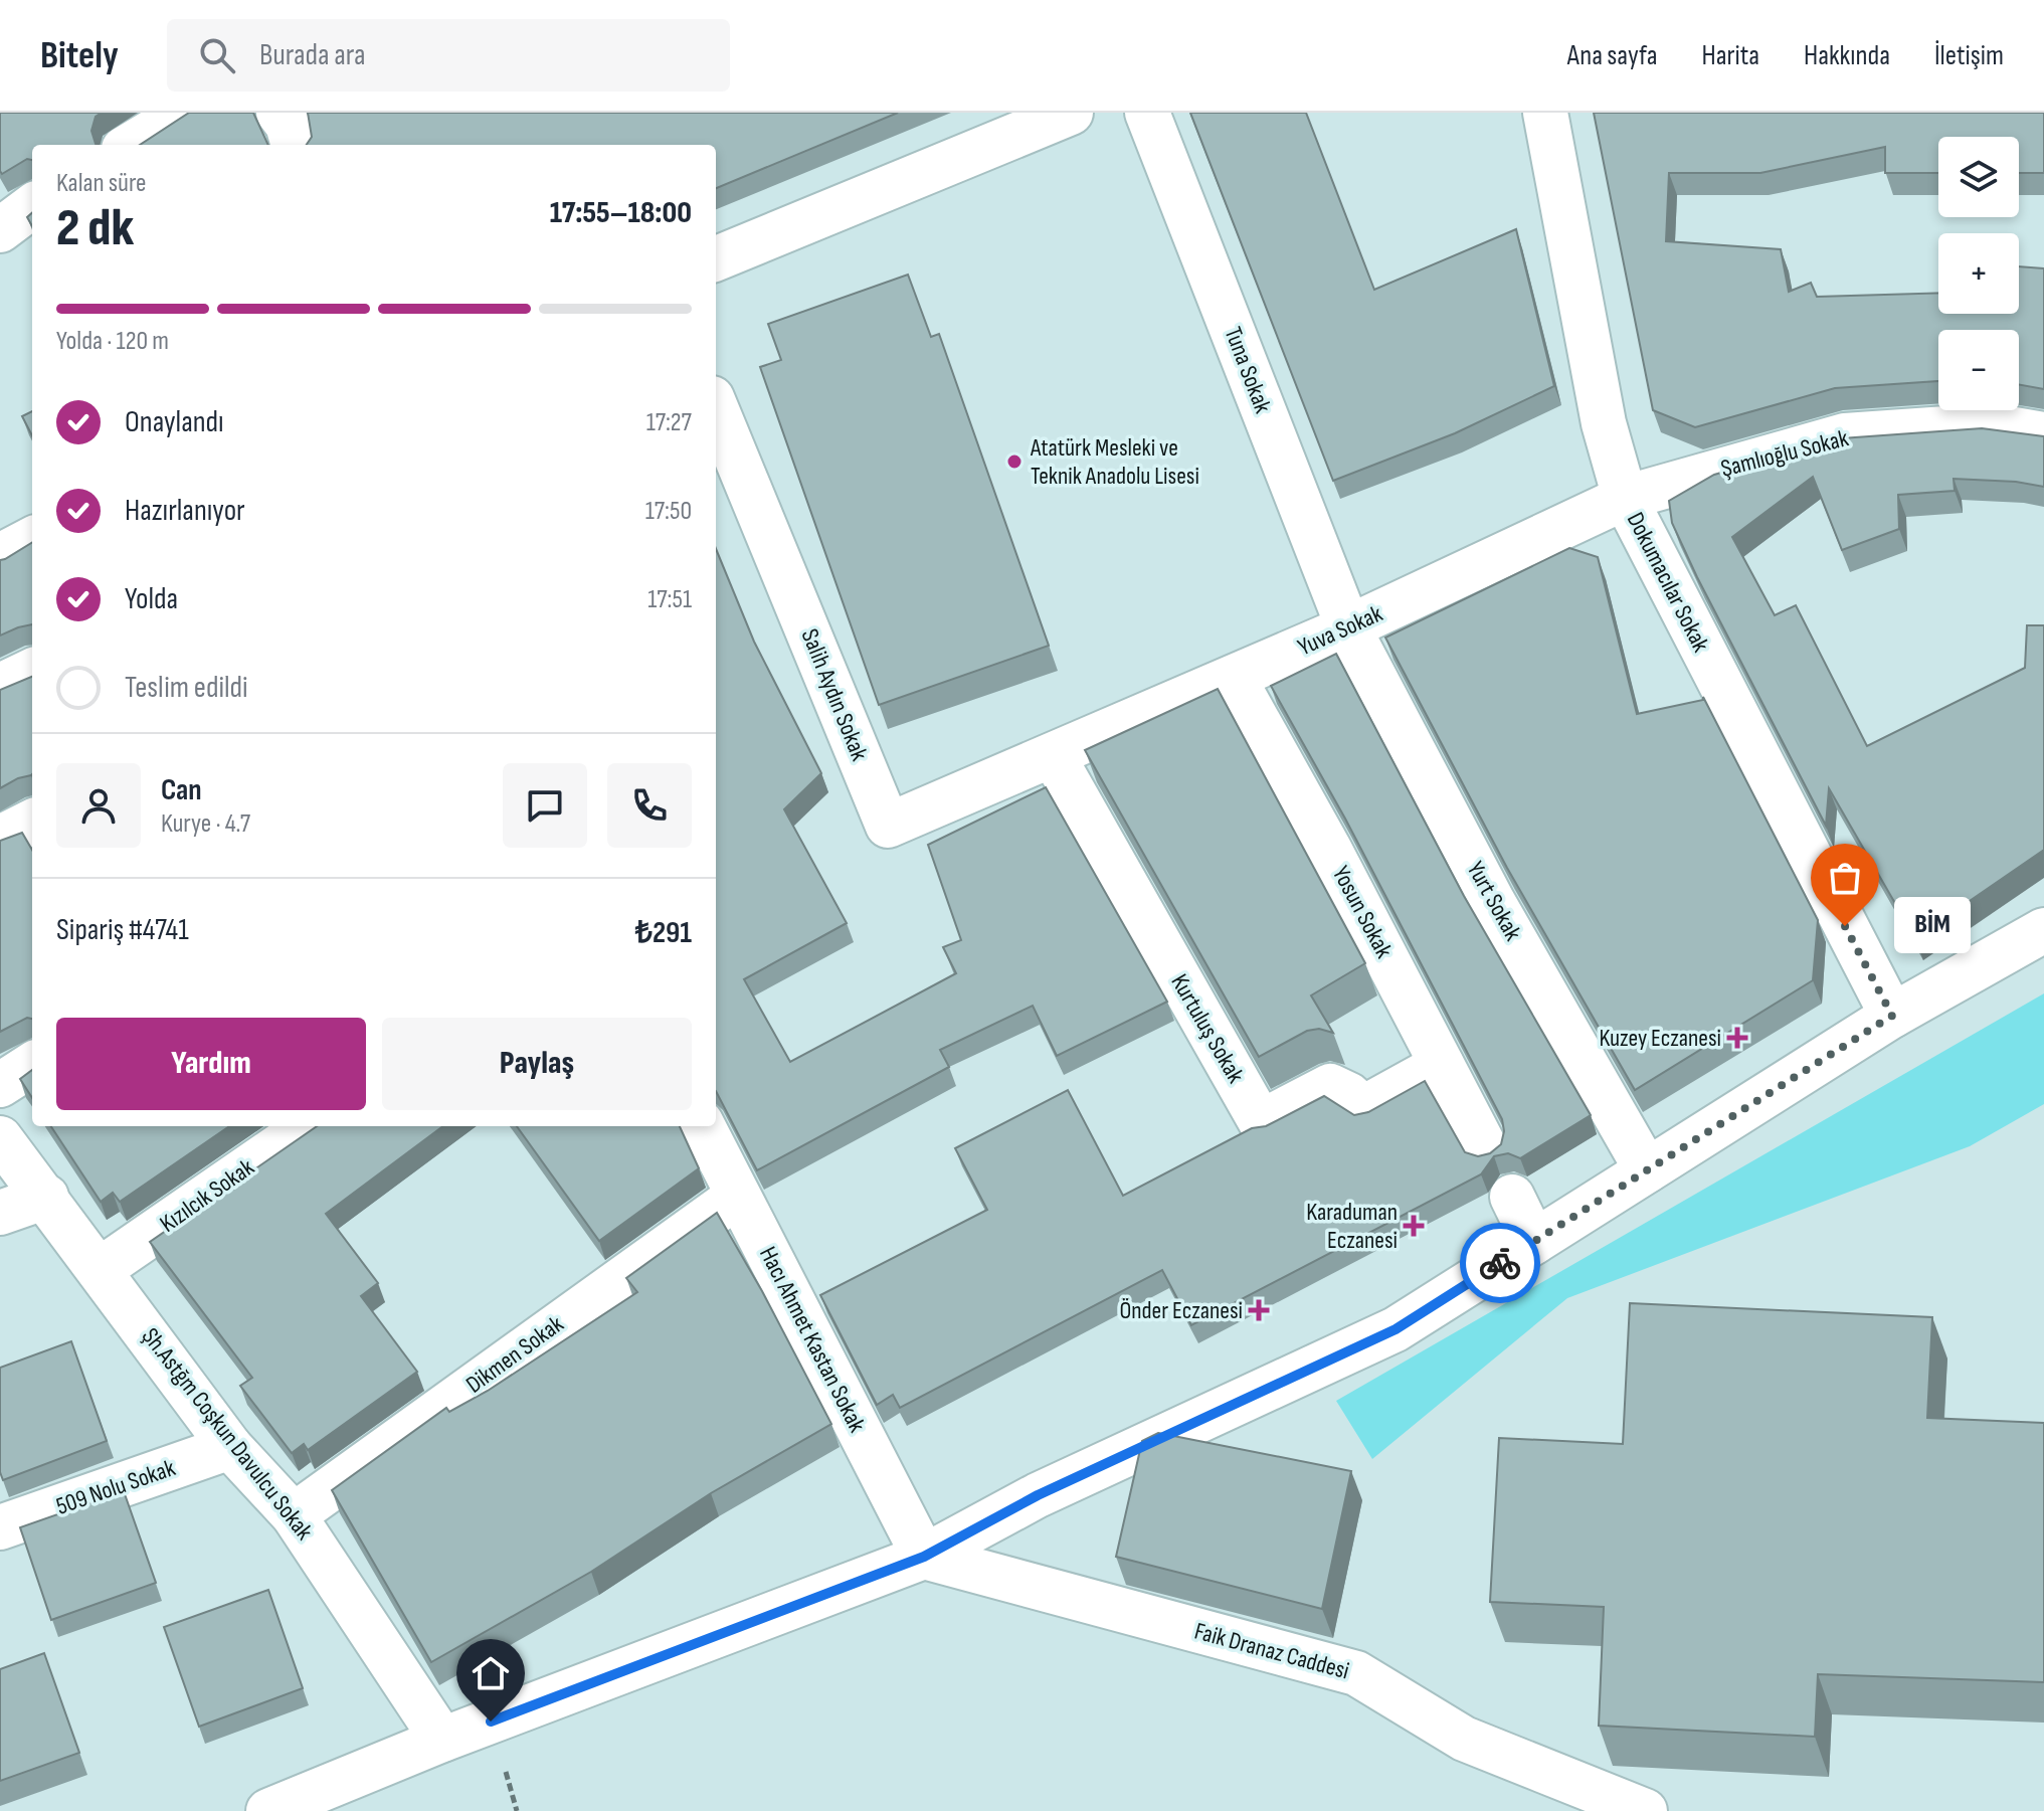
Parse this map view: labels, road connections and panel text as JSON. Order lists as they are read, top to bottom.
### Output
{
  "streets": {
    "street": [
      "Tuna Sokak",
      "Şamlıoğlu Sokak",
      "Dokumacılar Sokak",
      "Yuva Sokak",
      "Salih Aydın Sokak",
      "Yurt Sokak",
      "Yosun Sokak",
      "Kurtuluş Sokak",
      "Kızılcık Sokak",
      "Hacı Ahmet Kastan Sokak",
      "Dikmen Sokak",
      "Şh.Astğm Coşkun Davulcu Sokak",
      "509 Nolu Sokak",
      "Faik Dranaz Caddesi"
    ]
  },
  "crossings": [
    ["Tuna Sokak", "Yuva Sokak"],
    ["Tuna Sokak", "Yurt Sokak"],
    ["Şamlıoğlu Sokak", "Dokumacılar Sokak"],
    ["Şamlıoğlu Sokak", "Yuva Sokak"],
    ["Dokumacılar Sokak", "Yuva Sokak"],
    ["Yuva Sokak", "Salih Aydın Sokak"],
    ["Yuva Sokak", "Yurt Sokak"],
    ["Yuva Sokak", "Yosun Sokak"],
    ["Yuva Sokak", "Kurtuluş Sokak"],
    ["Salih Aydın Sokak", "Kurtuluş Sokak"],
    ["Yosun Sokak", "Kurtuluş Sokak"],
    ["Kızılcık Sokak", "Şh.Astğm Coşkun Davulcu Sokak"],
    ["Hacı Ahmet Kastan Sokak", "Dikmen Sokak"],
    ["Hacı Ahmet Kastan Sokak", "Faik Dranaz Caddesi"],
    ["Dikmen Sokak", "Şh.Astğm Coşkun Davulcu Sokak"],
    ["Şh.Astğm Coşkun Davulcu Sokak", "509 Nolu Sokak"]
  ],
  "places": {
    "other": ["Atatürk Mesleki ve Teknik Anadolu Lisesi", "BİM"],
    "health": ["Kuzey Eczanesi", "Karaduman Eczanesi", "Önder Eczanesi"]
  },
  "page": {
    "header": "Bitely",
    "search": "Burada ara",
    "nav": [
      "Ana sayfa",
      "Harita",
      "Hakkında",
      "İletişim"
    ],
    "map_buttons": ["+", "−"],
    "heading": ["2 dk", "Kalan süre", "17:55–18:00"],
    "panel": [
      "Can",
      "Kurye · 4.7",
      "Sipariş #4741",
      "₺291"
    ],
    "bar": "Yolda · 120 m",
    "list": [
      ["Onaylandı", "17:27"],
      ["Hazırlanıyor", "17:50"],
      ["Yolda", "17:51"],
      "Teslim edildi"
    ],
    "bubble": "BİM",
    "buttons": ["Yardım", "Paylaş"]
  }
}
